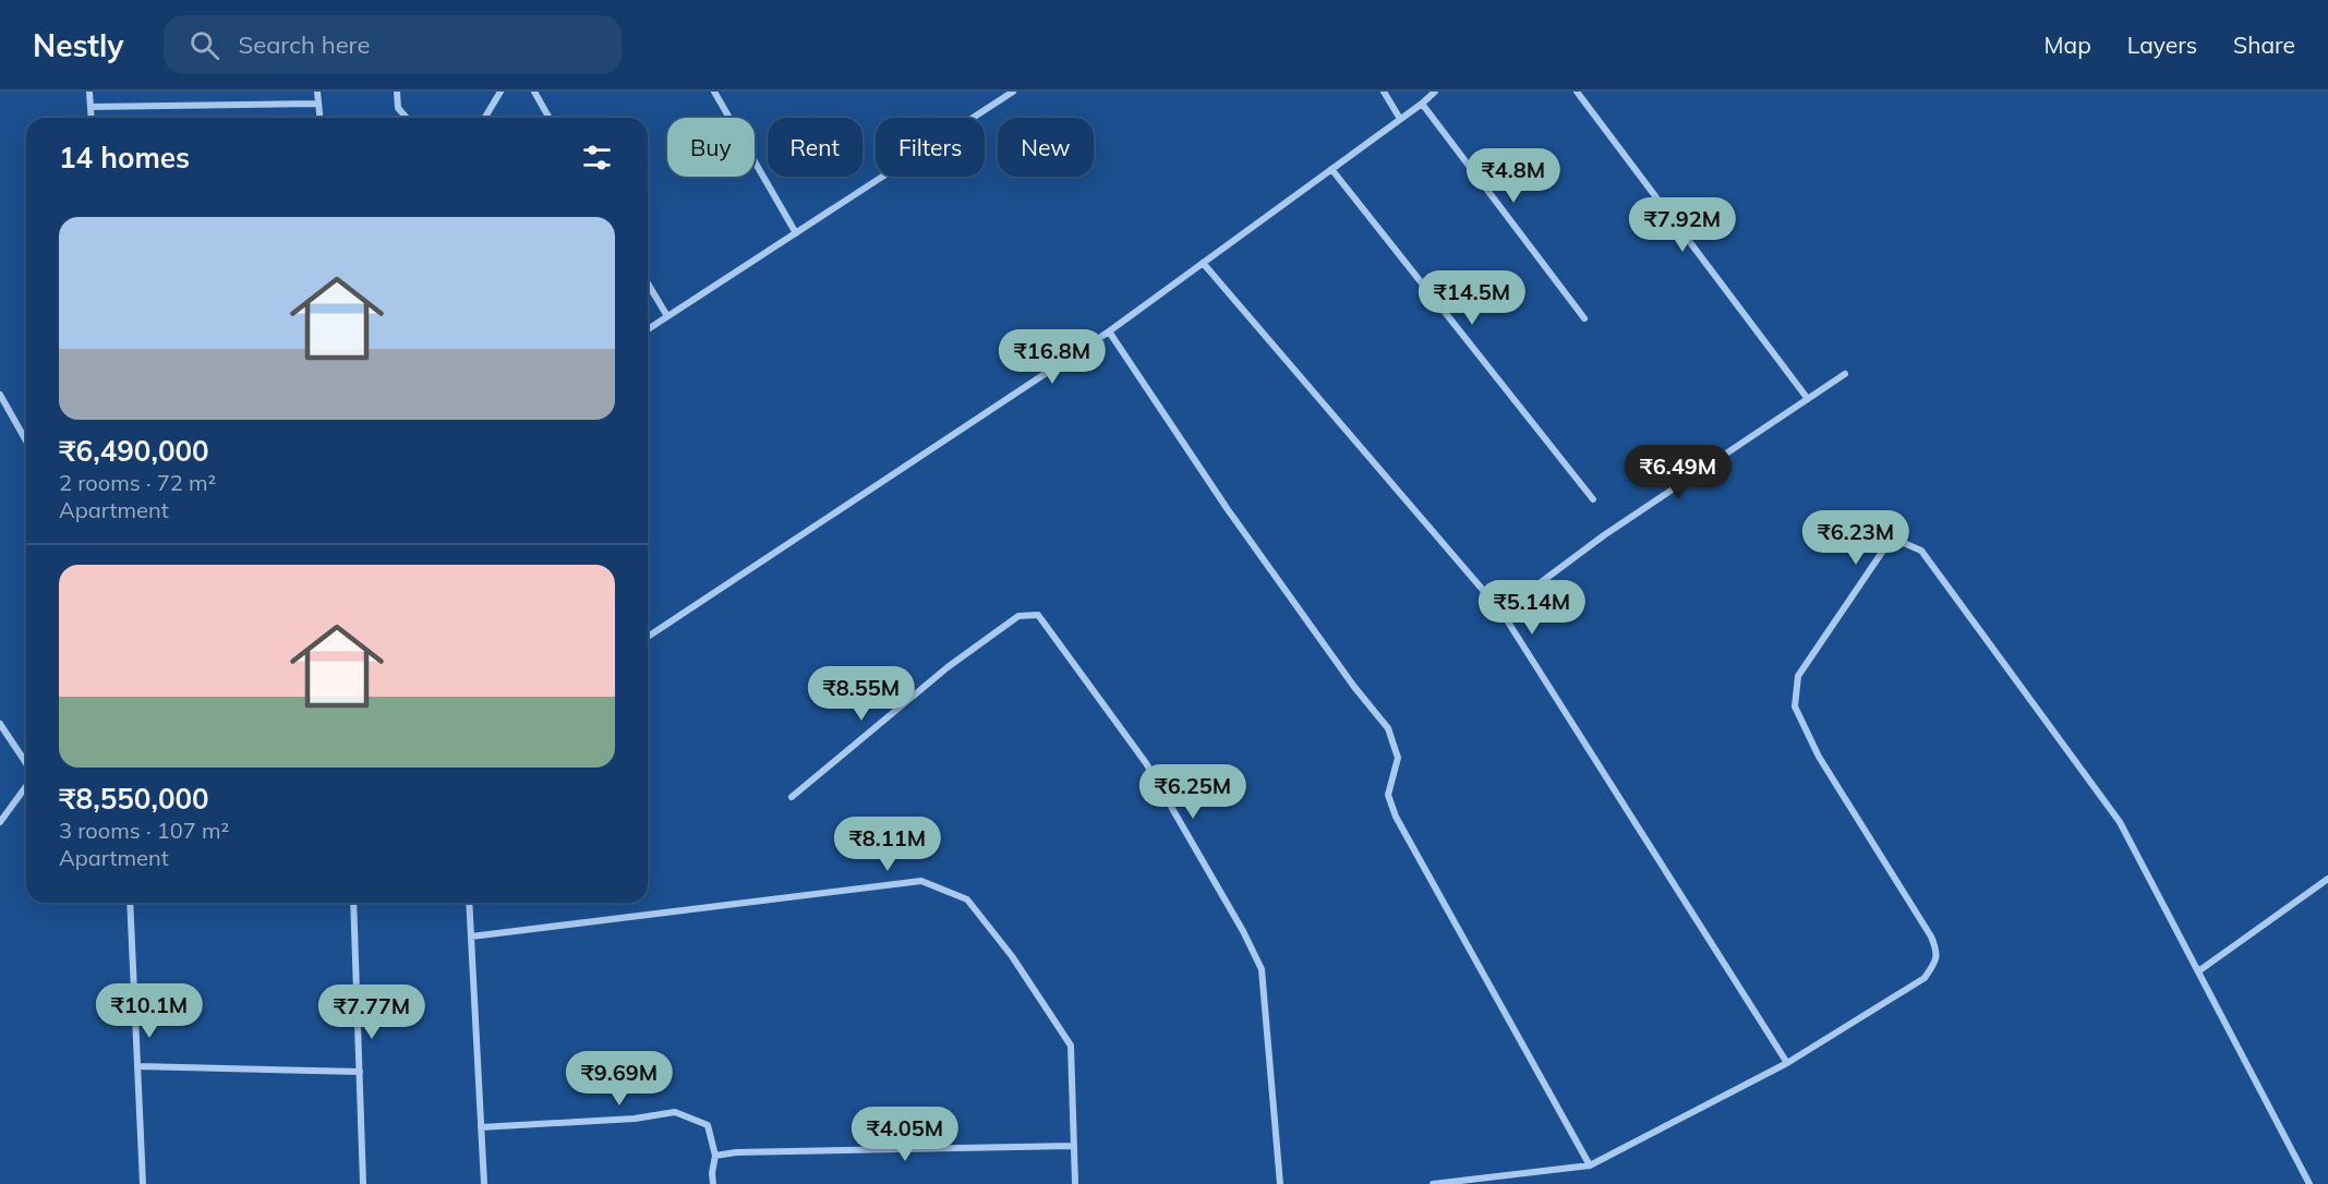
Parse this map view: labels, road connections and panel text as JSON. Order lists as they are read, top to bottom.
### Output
{
  "page": {
    "header": "Nestly",
    "search": "Search here",
    "nav": ["Map", "Layers", "Share"],
    "chip": [
      "Buy",
      "Rent",
      "Filters",
      "New"
    ],
    "heading": "14 homes",
    "price": [
      "₹4.8M",
      "₹7.92M",
      "₹14.5M",
      "₹16.8M",
      "₹6.49M",
      "₹6.23M",
      "₹5.14M",
      "₹8.55M",
      "₹6.25M",
      "₹8.11M",
      "₹10.1M",
      "₹7.77M",
      "₹9.69M",
      "₹4.05M"
    ],
    "list": [
      {
        "name": "₹6,490,000",
        "note": "2 rooms · 72 m² · Apartment"
      },
      {
        "name": "₹8,550,000",
        "note": "3 rooms · 107 m² · Apartment"
      }
    ]
  }
}
